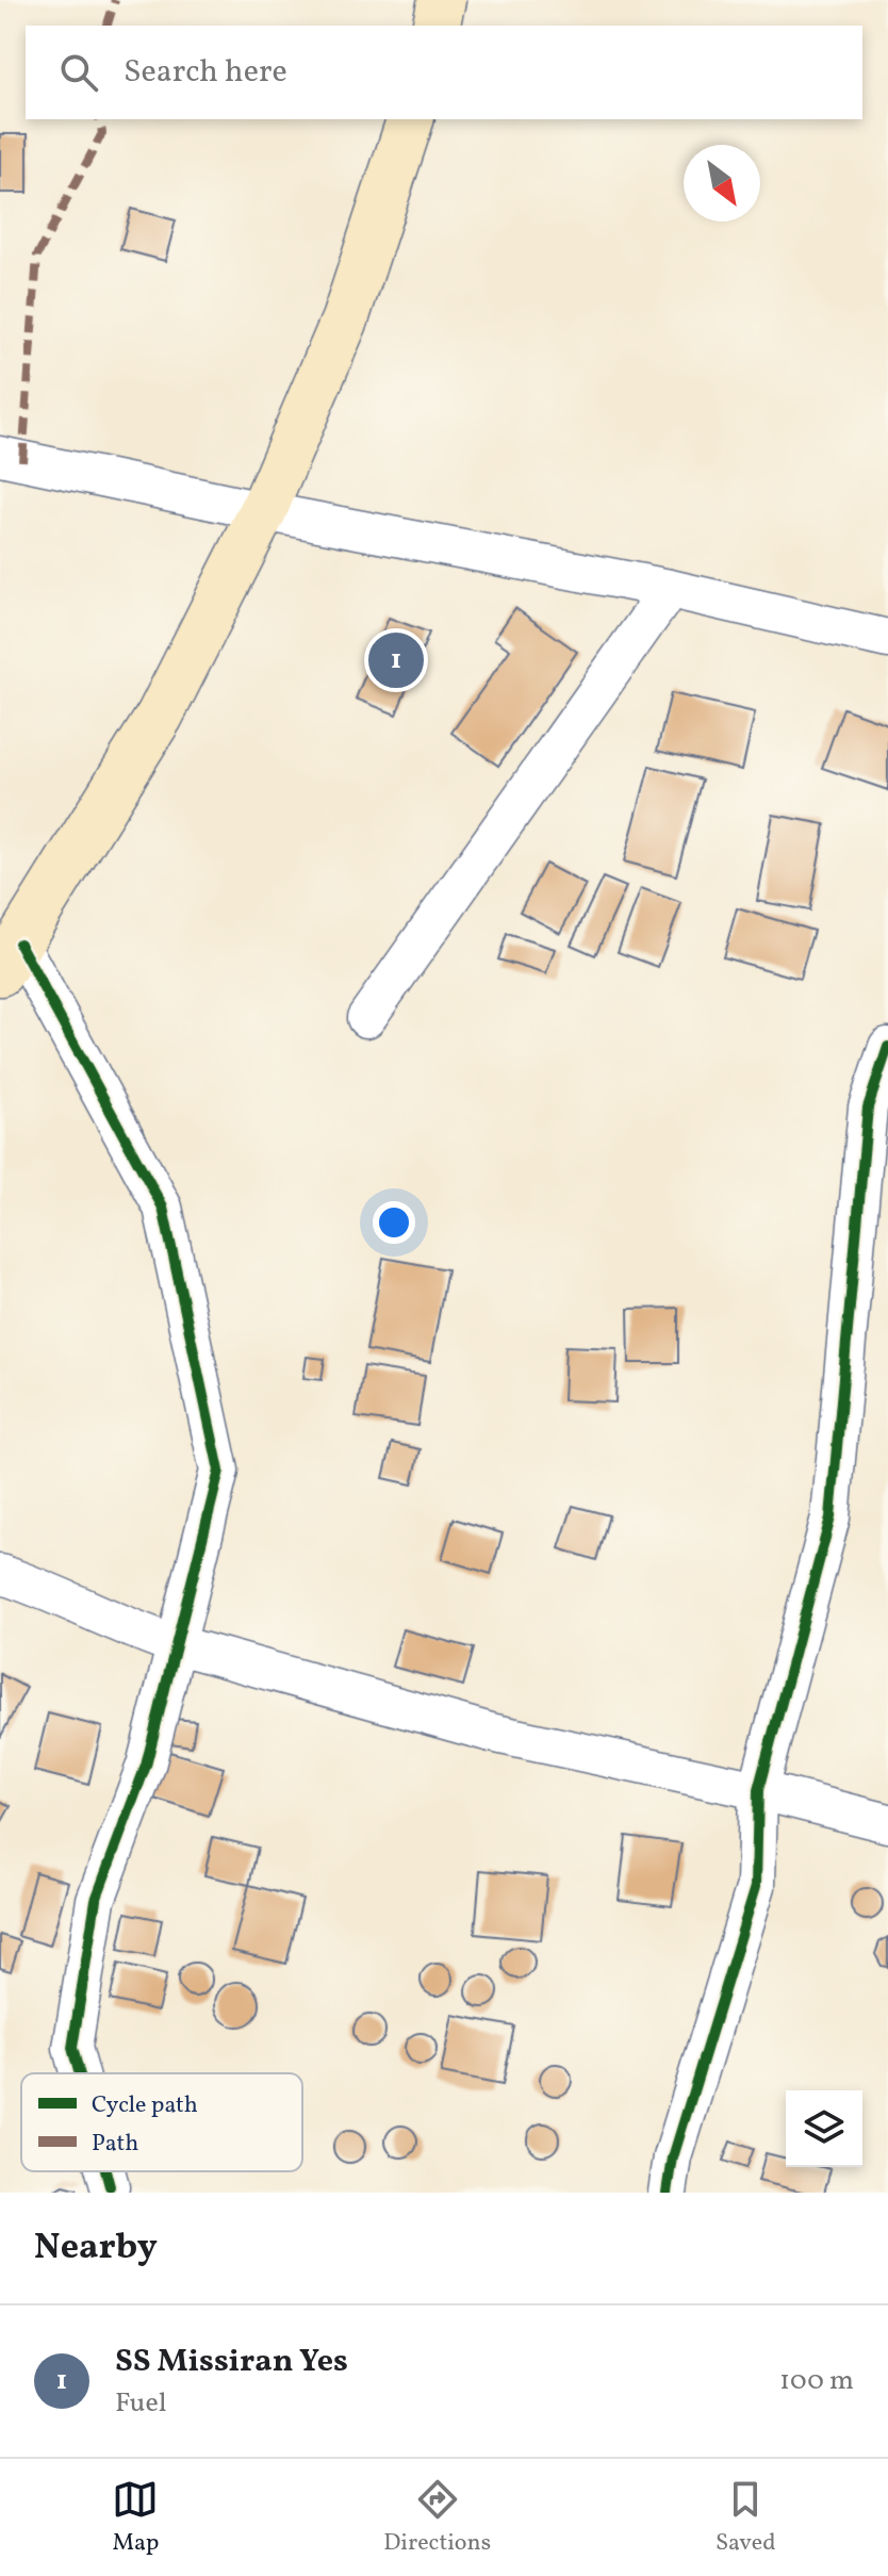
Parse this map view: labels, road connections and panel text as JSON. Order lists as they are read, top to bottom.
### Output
{
  "legend": ["Cycle path", "Path"],
  "north": "bottom right",
  "page": {
    "search": "Search here",
    "pins": "1",
    "heading": "Nearby",
    "list": [
      {
        "mark": "1",
        "name": "SS Missiran Yes",
        "note": "Fuel",
        "value": "100 m"
      }
    ],
    "nav": ["Map", "Directions", "Saved"]
  }
}
